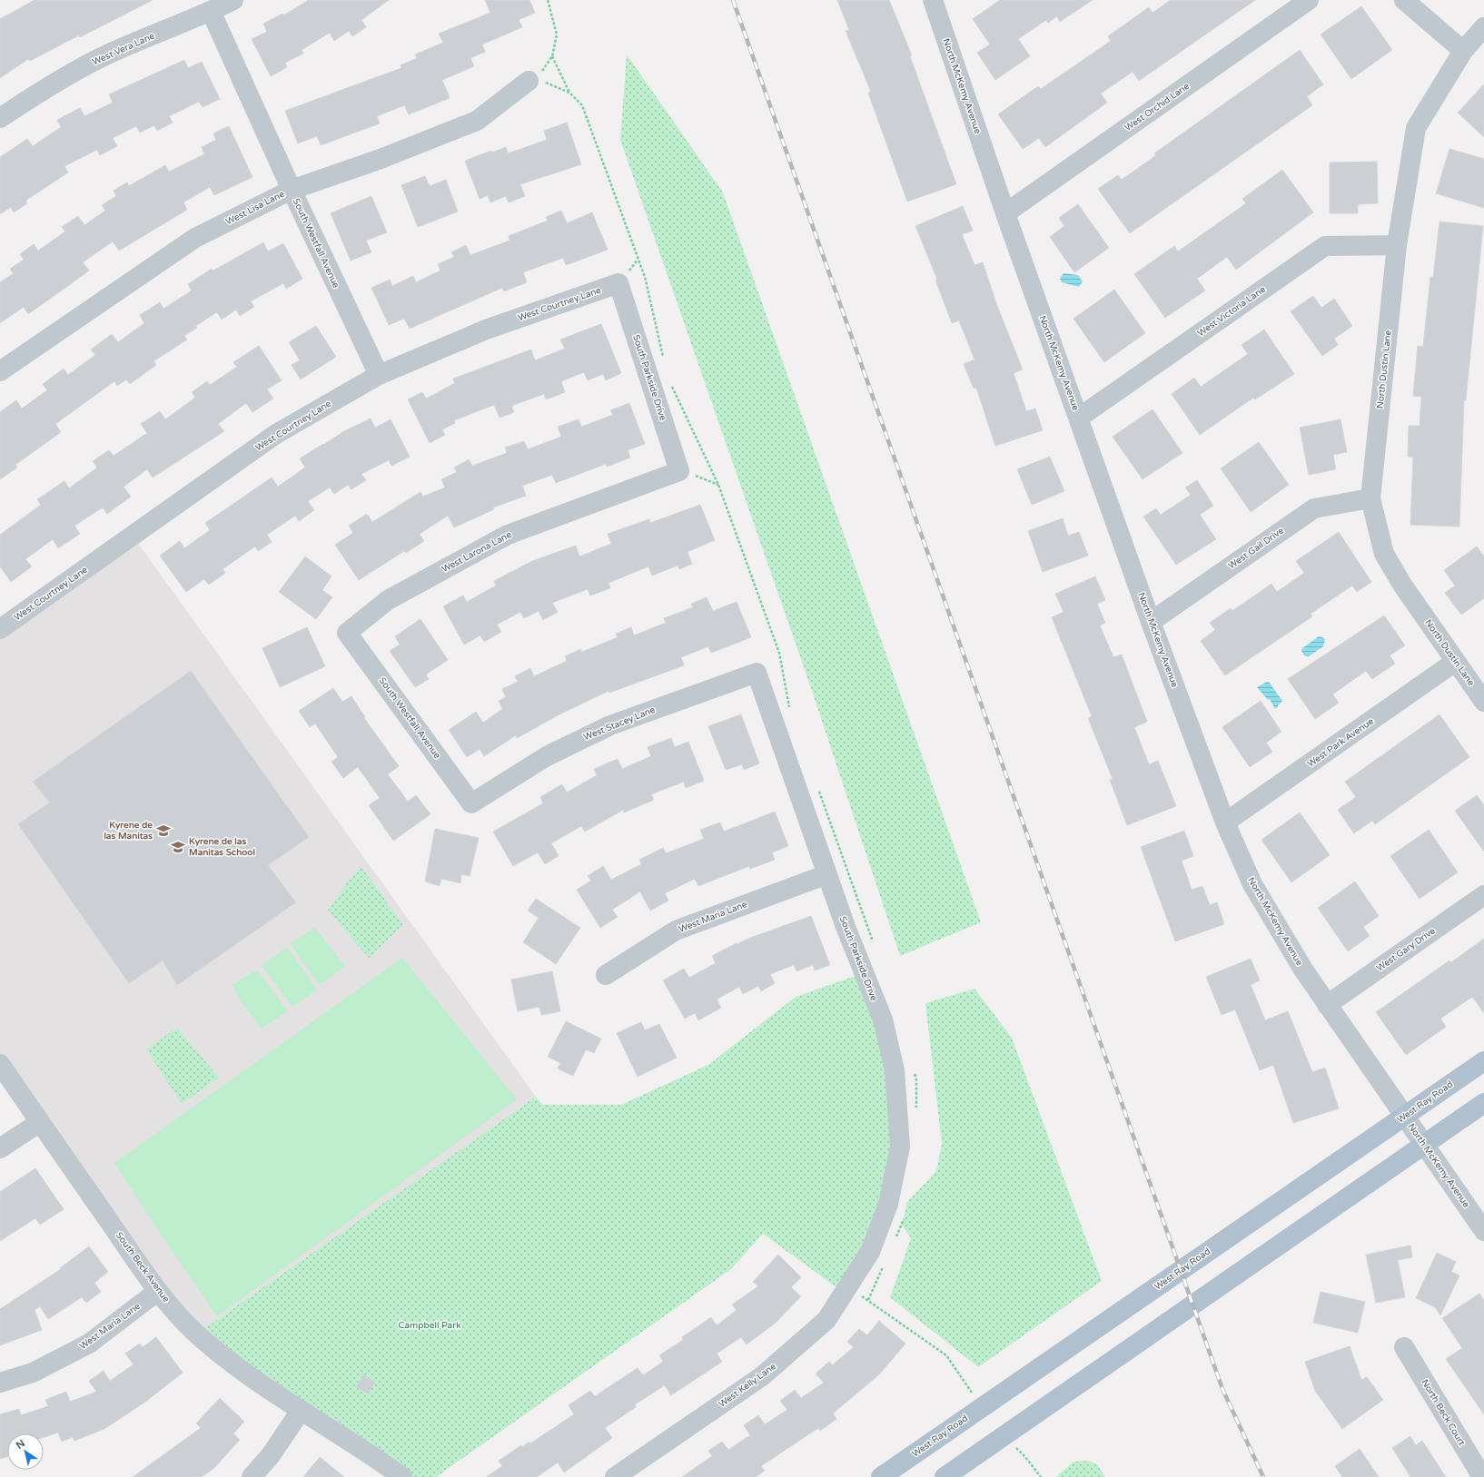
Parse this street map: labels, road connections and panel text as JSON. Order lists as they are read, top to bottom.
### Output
{
  "streets": {
    "main road": ["West Ray Road"],
    "street": [
      "West Vera Lane",
      "North McKemy Avenue",
      "West Orchid Lane",
      "West Lisa Lane",
      "South Westfall Avenue",
      "West Courtney Lane",
      "West Victoria Lane",
      "North Dustin Lane",
      "South Parkside Drive",
      "West Gail Drive",
      "West Larona Lane",
      "West Stacey Lane",
      "West Park Avenue",
      "West Maria Lane",
      "West Gary Drive",
      "South Beck Avenue",
      "West Kelly Lane",
      "North Beck Court"
    ]
  },
  "crossings": [
    ["West Vera Lane", "South Westfall Avenue"],
    ["North McKemy Avenue", "West Orchid Lane"],
    ["North McKemy Avenue", "West Victoria Lane"],
    ["North McKemy Avenue", "West Gail Drive"],
    ["North McKemy Avenue", "West Park Avenue"],
    ["North McKemy Avenue", "West Gary Drive"],
    ["North McKemy Avenue", "West Ray Road"],
    ["West Lisa Lane", "South Westfall Avenue"],
    ["South Westfall Avenue", "West Courtney Lane"],
    ["South Westfall Avenue", "West Larona Lane"],
    ["South Westfall Avenue", "West Stacey Lane"],
    ["West Courtney Lane", "South Parkside Drive"],
    ["West Victoria Lane", "North Dustin Lane"],
    ["North Dustin Lane", "West Gail Drive"],
    ["North Dustin Lane", "West Park Avenue"],
    ["South Parkside Drive", "West Larona Lane"],
    ["South Parkside Drive", "West Stacey Lane"],
    ["South Parkside Drive", "West Maria Lane"],
    ["South Parkside Drive", "West Kelly Lane"],
    ["West Maria Lane", "South Beck Avenue"]
  ],
  "parks": ["Campbell Park"],
  "places": {
    "school or university": ["Kyrene de las Manitas", "Kyrene de las Manitas School"]
  },
  "north": "top left"
}
